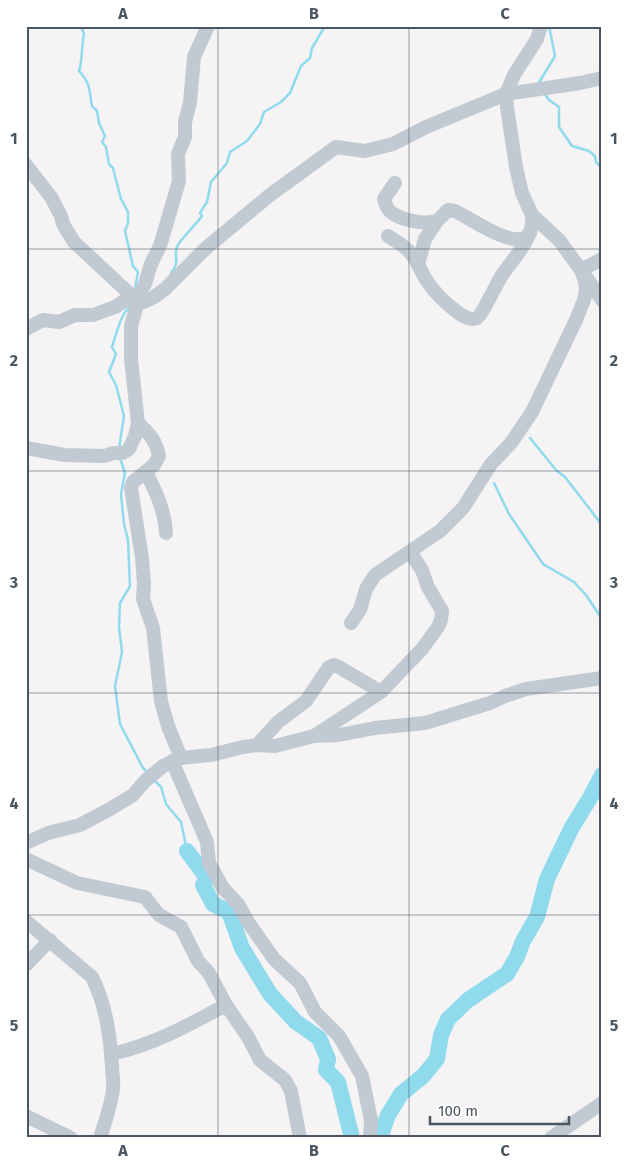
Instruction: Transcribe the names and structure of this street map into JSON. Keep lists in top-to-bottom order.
{
  "scale_bar": "100 m",
  "grid": {
    "columns": ["A", "B", "C"],
    "rows": [
      "1",
      "2",
      "3",
      "4",
      "5"
    ]
  }
}
